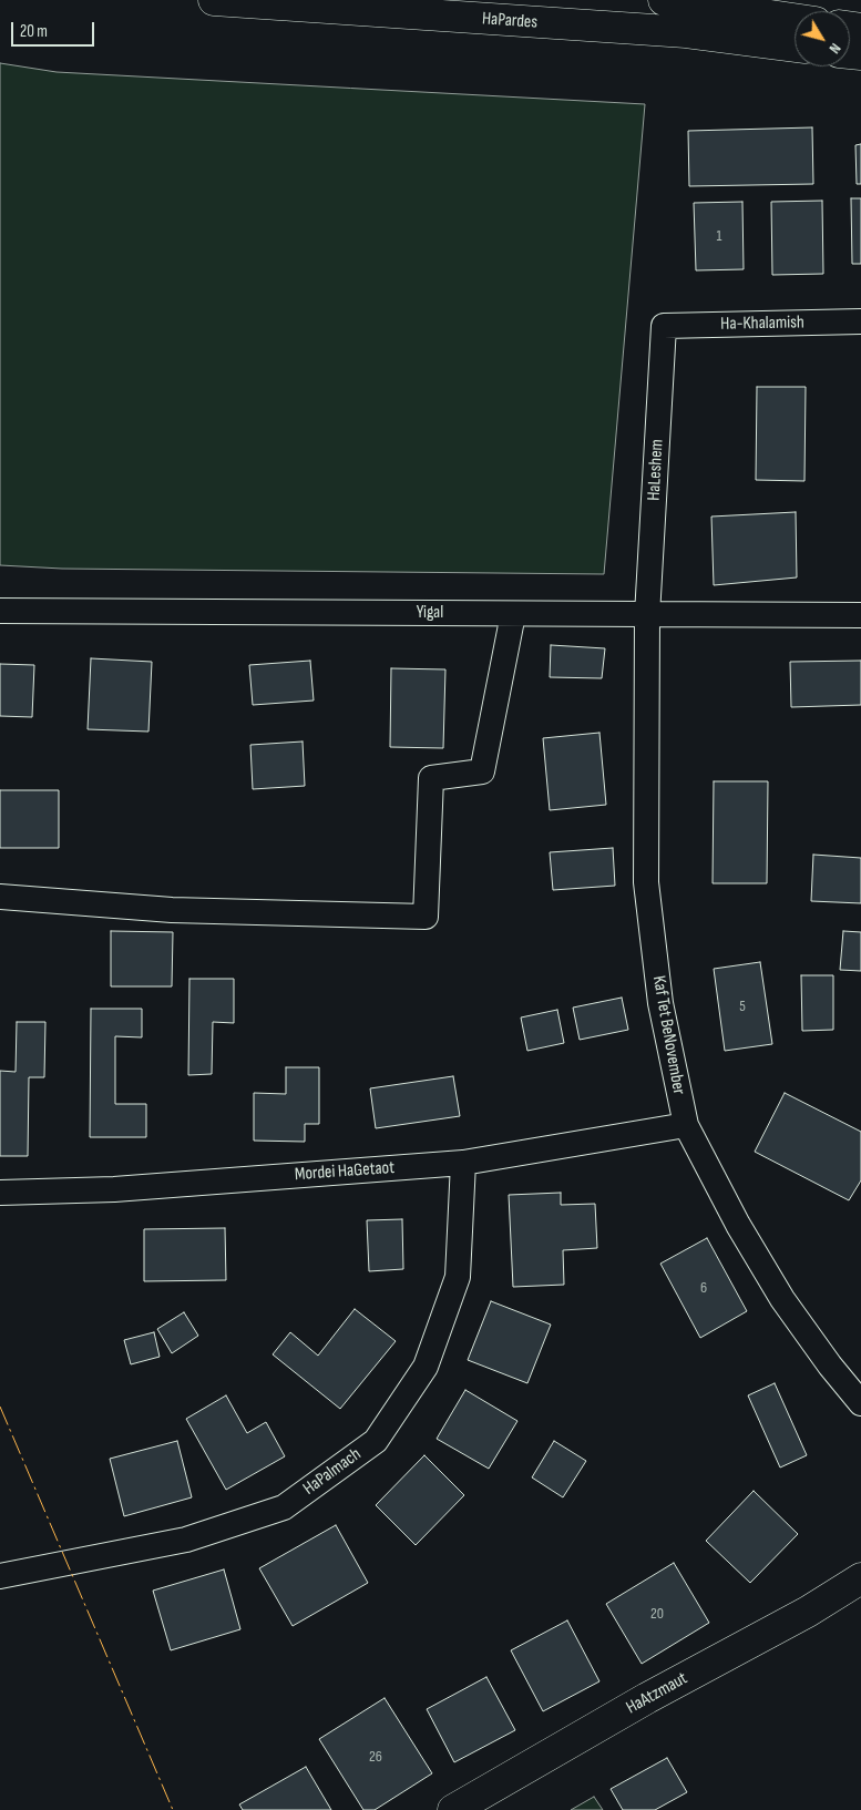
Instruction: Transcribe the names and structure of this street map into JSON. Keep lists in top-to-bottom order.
{
  "streets": {
    "main road": ["HaPardes", "HaAtzmaut"],
    "street": [
      "Ha-Khalamish",
      "HaLeshem",
      "Yigal",
      "Kaf Tet BeNovember",
      "Mordei HaGetaot",
      "HaPalmach"
    ]
  },
  "crossings": [
    ["Ha-Khalamish", "HaLeshem"],
    ["HaLeshem", "Yigal"],
    ["HaLeshem", "Kaf Tet BeNovember"],
    ["Yigal", "Kaf Tet BeNovember"],
    ["Kaf Tet BeNovember", "Mordei HaGetaot"],
    ["Mordei HaGetaot", "HaPalmach"]
  ],
  "house_numbers": [
    "1",
    "5",
    "6",
    "20",
    "26"
  ],
  "scale_bar": "20 m",
  "north": "bottom right"
}
